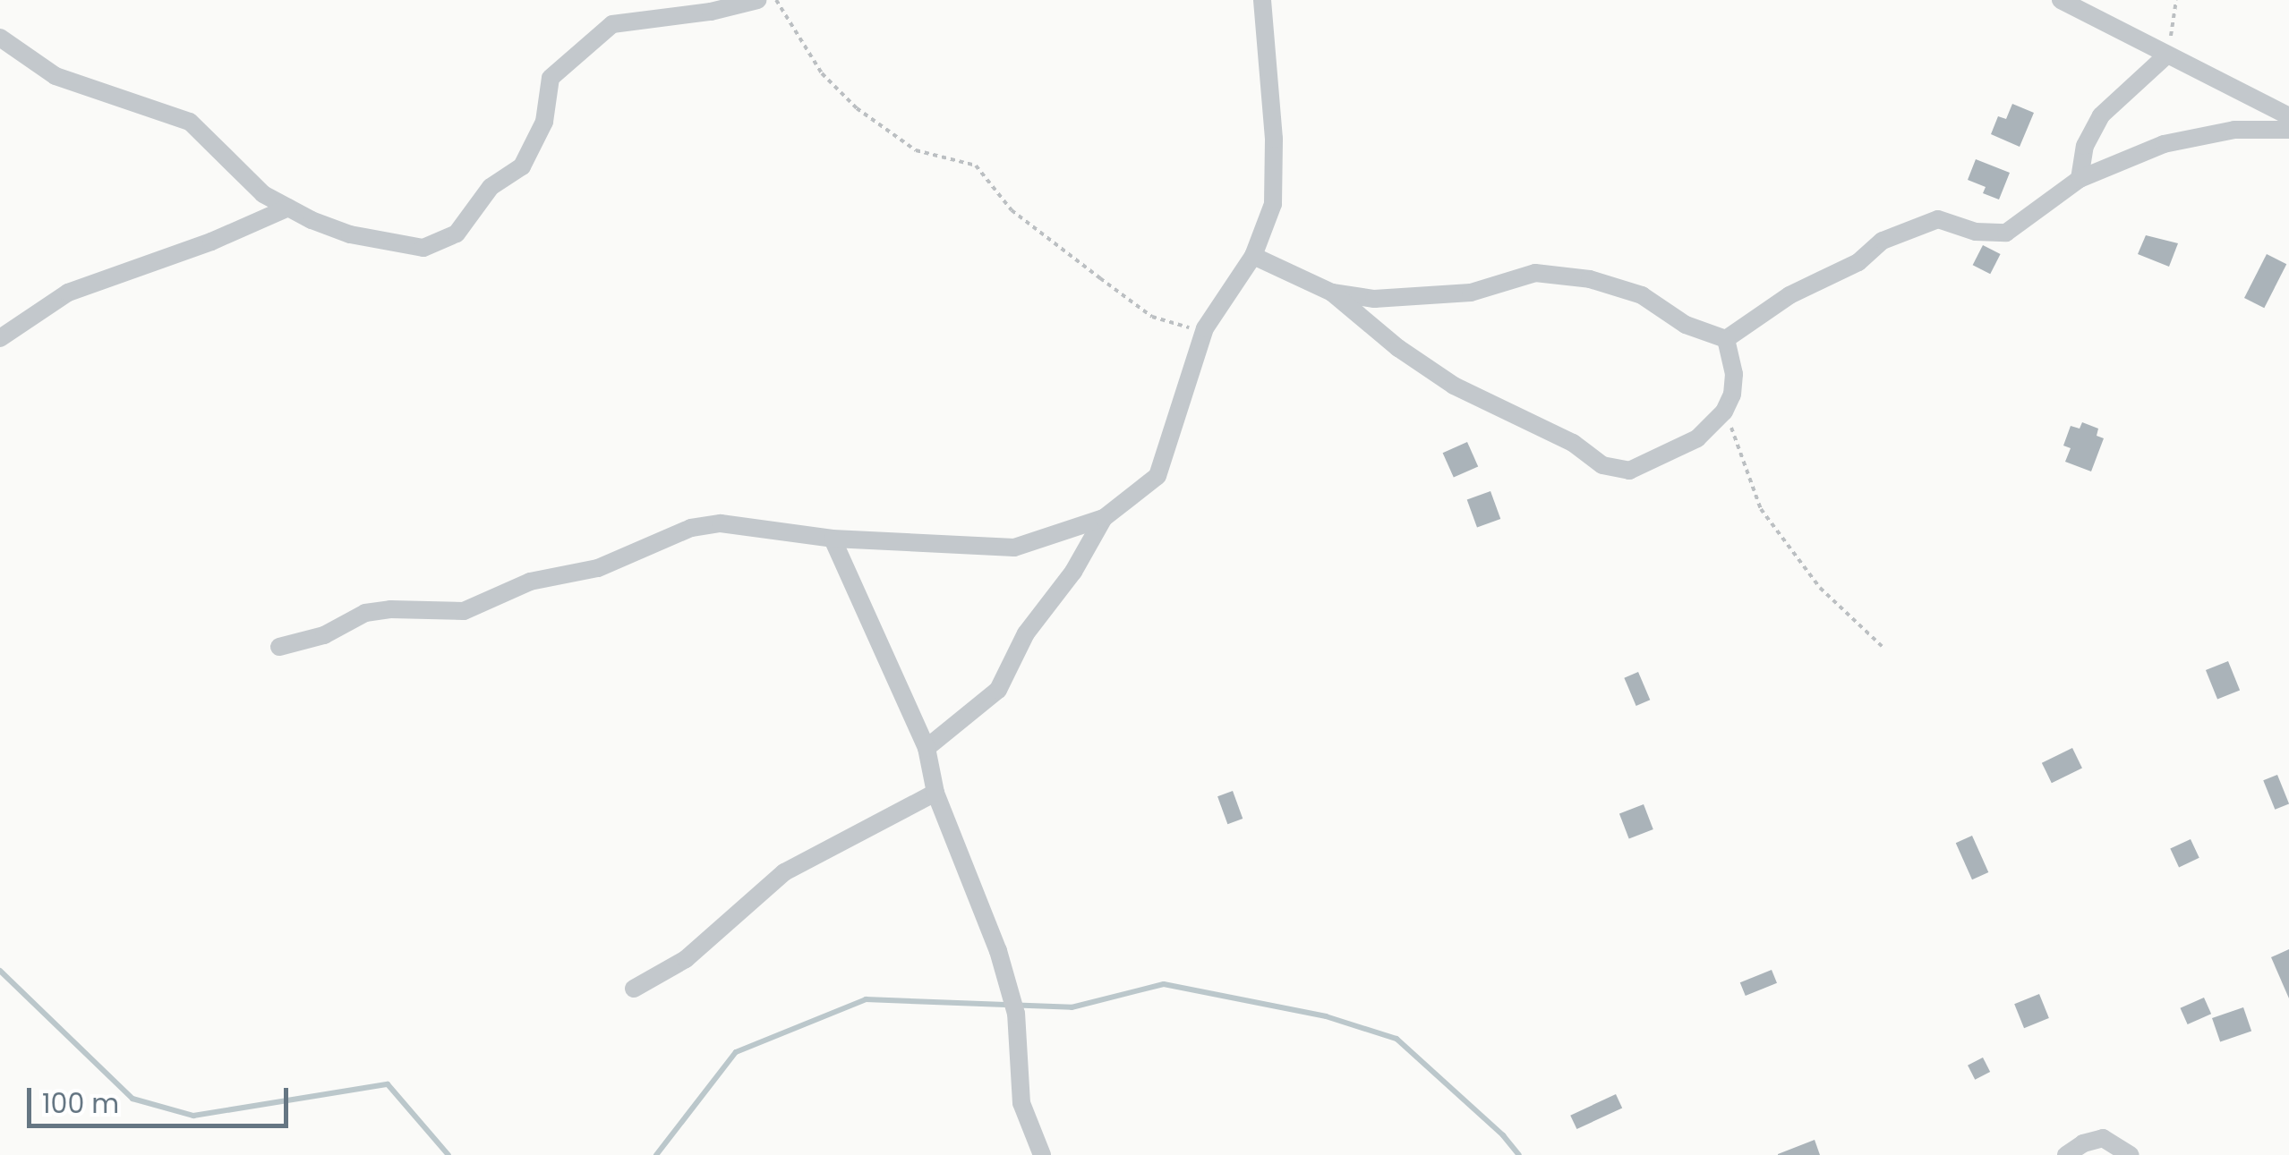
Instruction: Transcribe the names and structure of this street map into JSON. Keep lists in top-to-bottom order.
{
  "scale_bar": "100 m"
}
